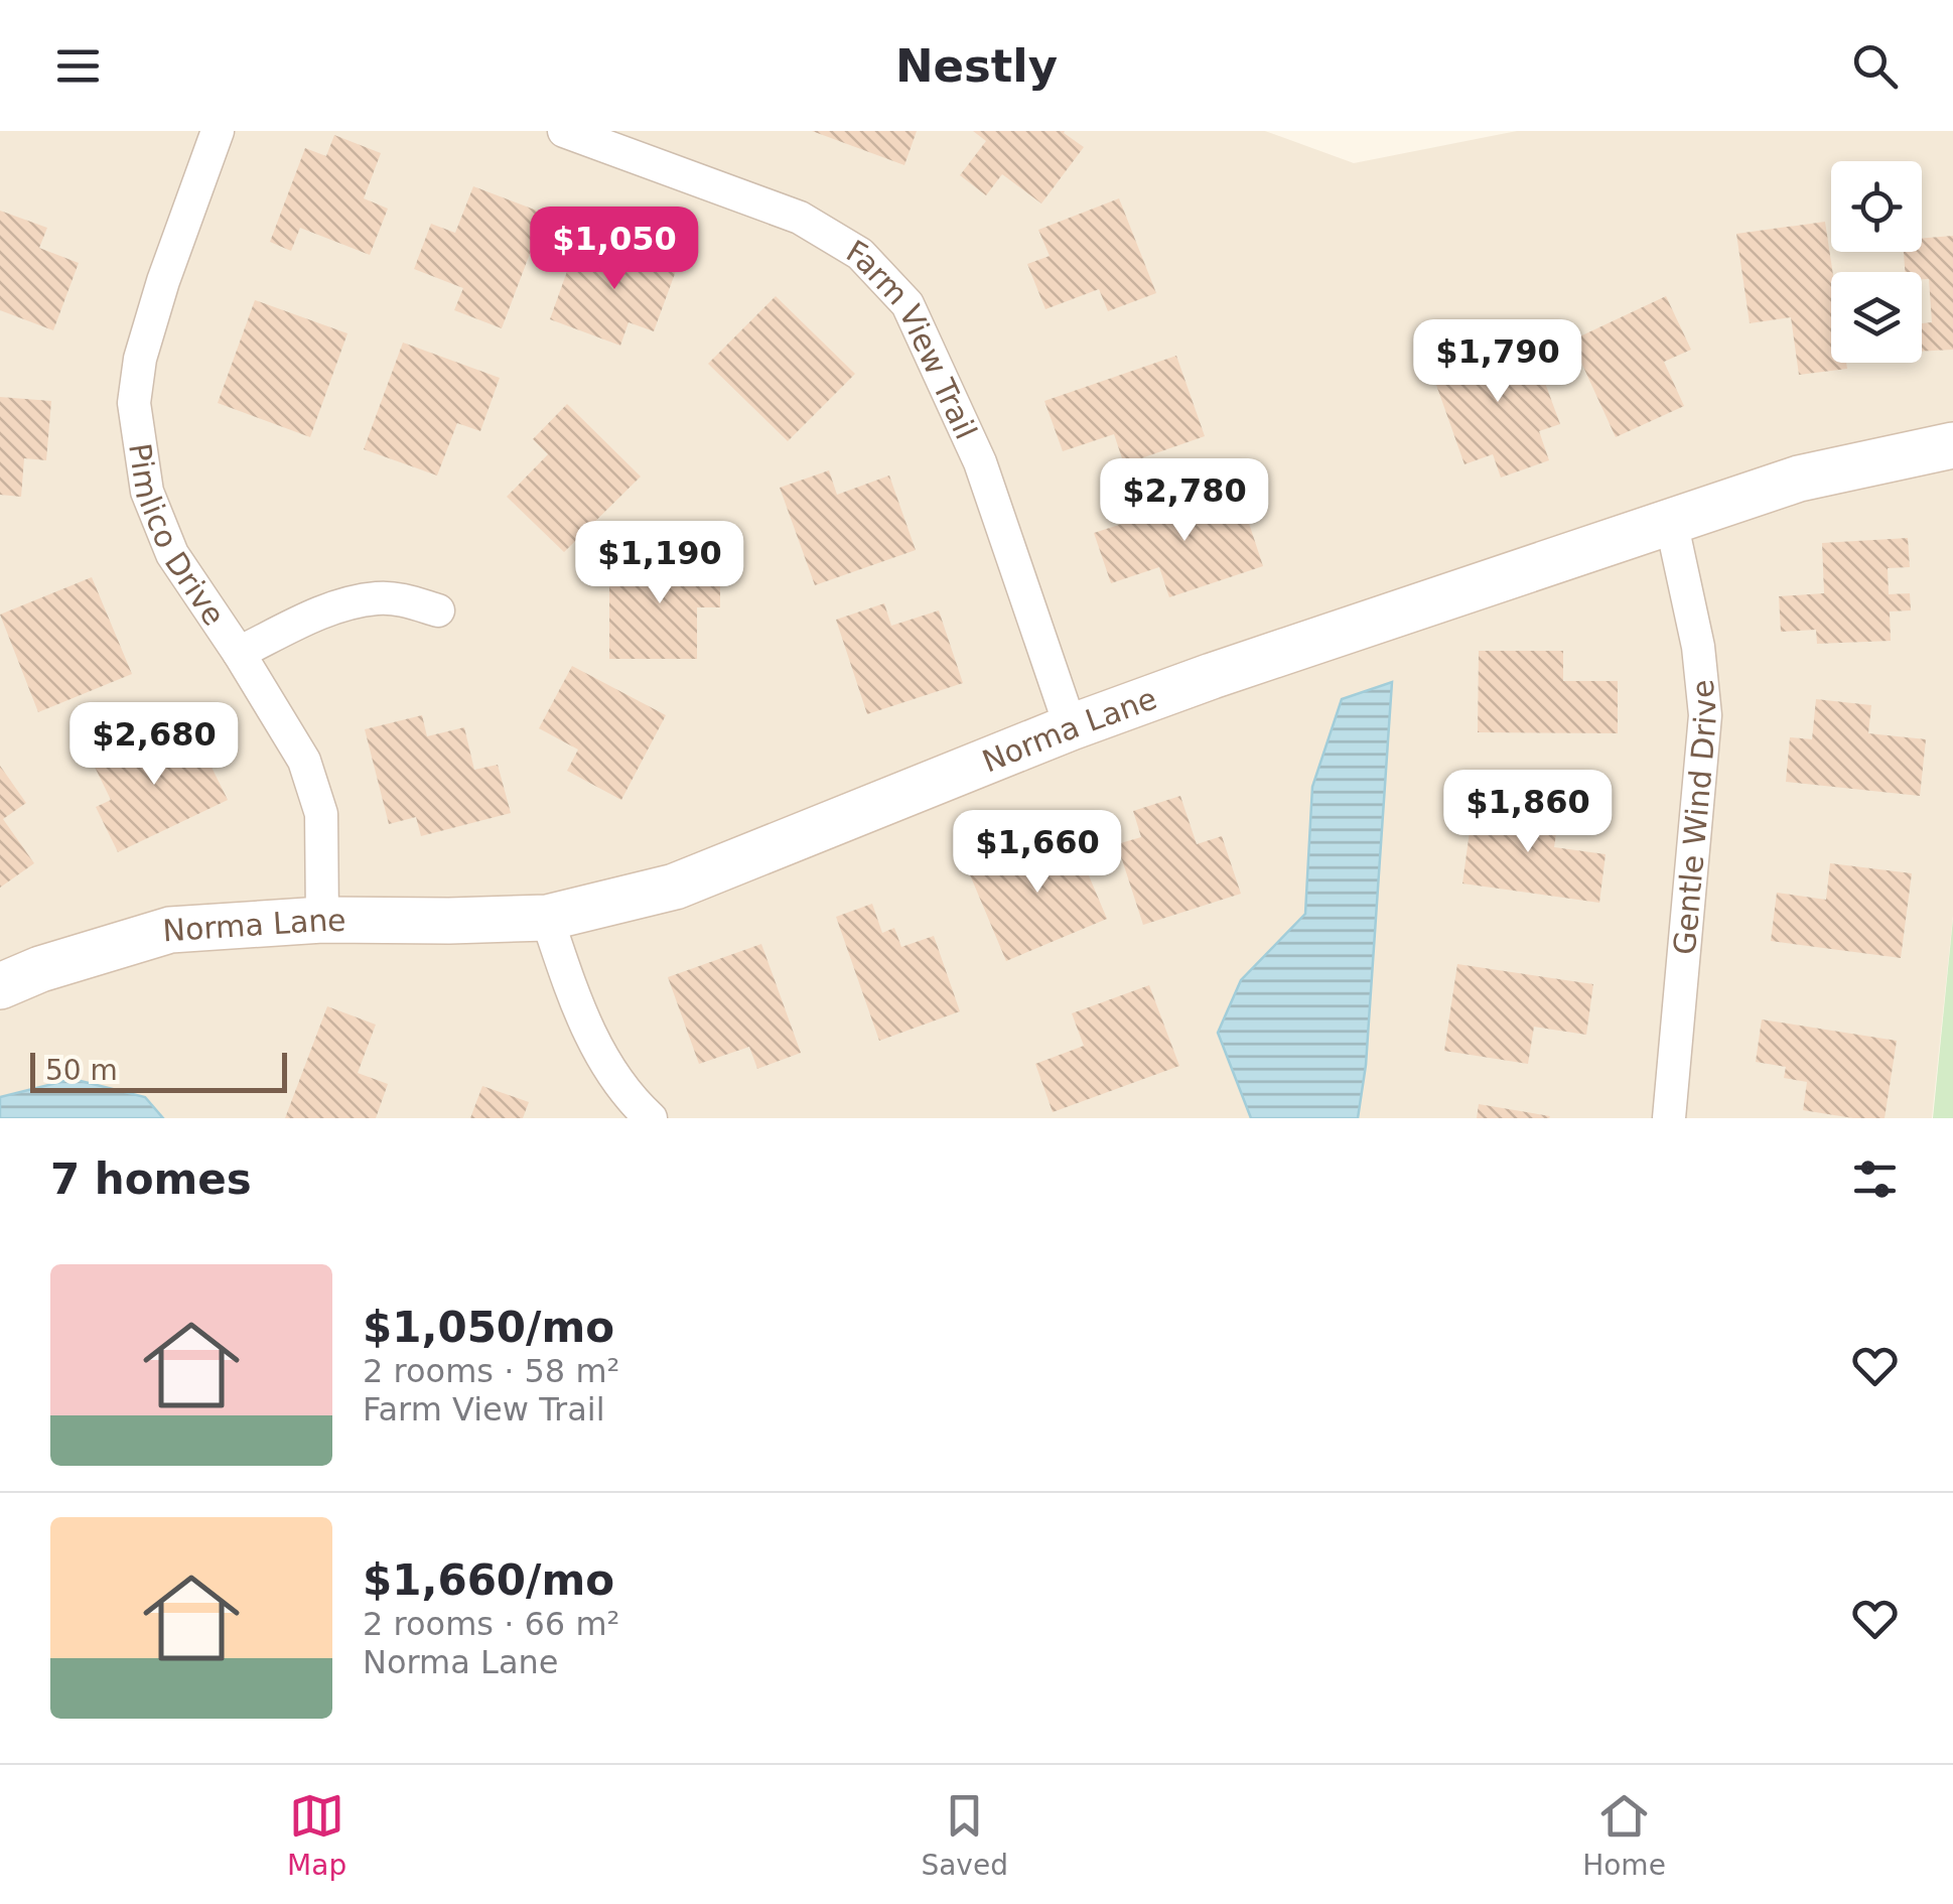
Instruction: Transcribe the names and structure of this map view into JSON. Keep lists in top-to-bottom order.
{
  "streets": {
    "street": [
      "Farm View Trail",
      "Pimlico Drive",
      "Norma Lane",
      "Gentle Wind Drive"
    ]
  },
  "crossings": [
    ["Farm View Trail", "Norma Lane"],
    ["Pimlico Drive", "Norma Lane"],
    ["Norma Lane", "Gentle Wind Drive"]
  ],
  "scale_bar": "50 m",
  "page": {
    "header": "Nestly",
    "price": [
      "$1,050",
      "$1,790",
      "$2,780",
      "$1,190",
      "$2,680",
      "$1,860",
      "$1,660"
    ],
    "scale": "50 m",
    "heading": "7 homes",
    "list": [
      {
        "name": "$1,050/mo",
        "note": "2 rooms · 58 m² · Farm View Trail"
      },
      {
        "name": "$1,660/mo",
        "note": "2 rooms · 66 m² · Norma Lane"
      }
    ],
    "tabs": ["Map", "Saved", "Home"]
  }
}
